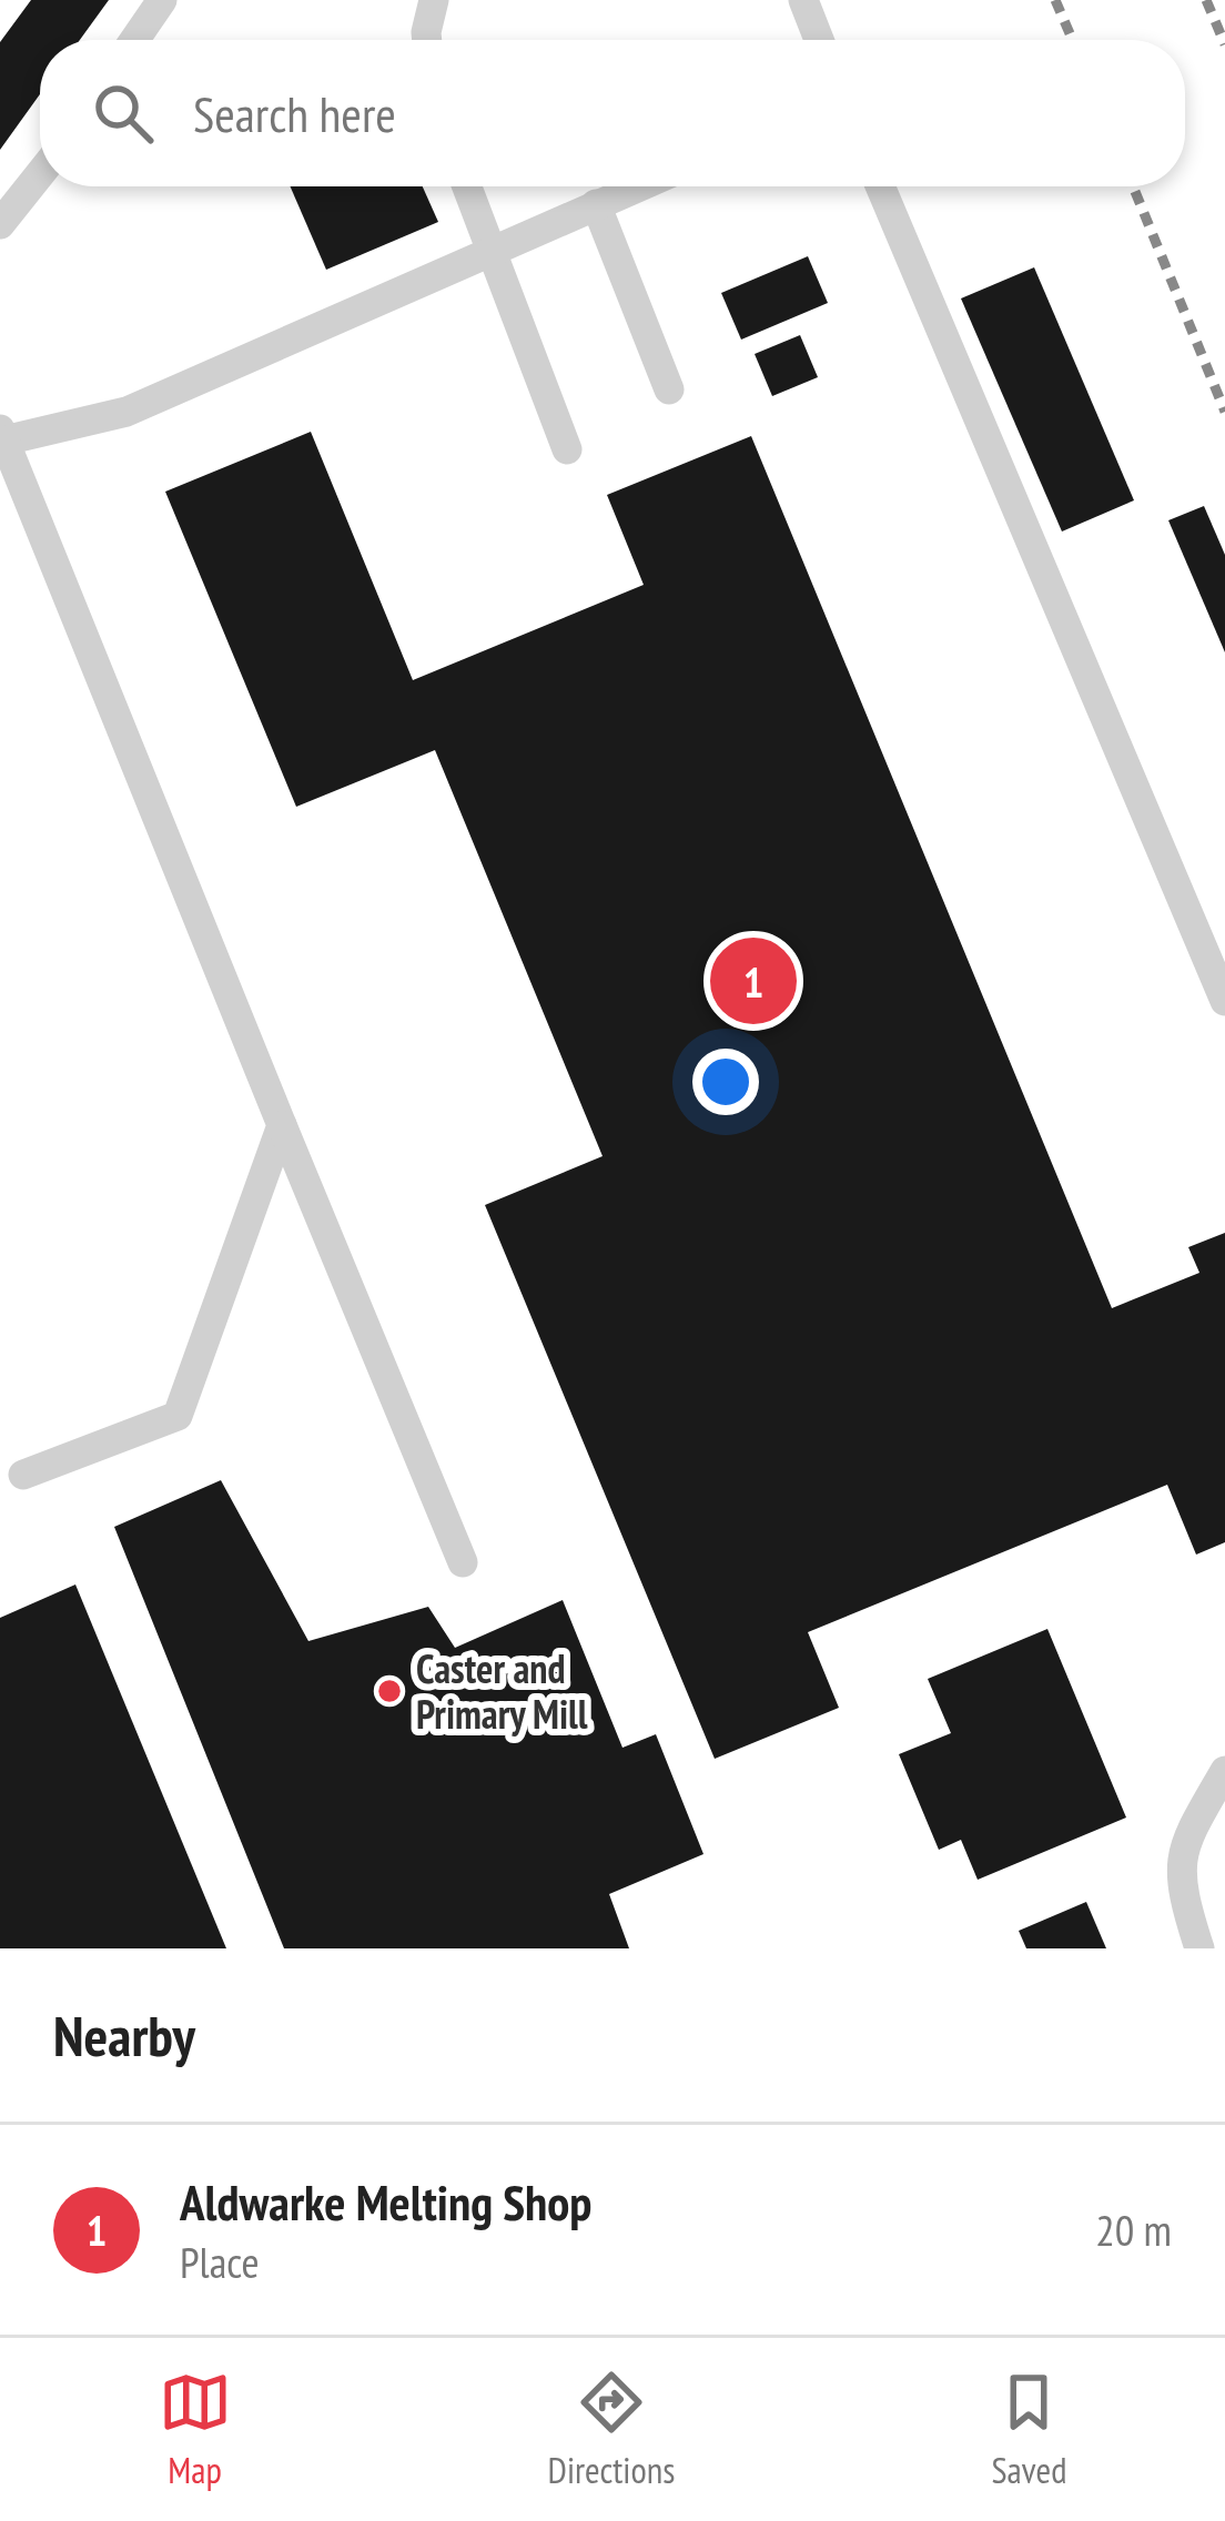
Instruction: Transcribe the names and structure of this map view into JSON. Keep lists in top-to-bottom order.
{
  "places": ["Caster and Primary Mill"],
  "page": {
    "search": "Search here",
    "pins": "1",
    "heading": "Nearby",
    "list": [
      {
        "mark": "1",
        "name": "Aldwarke Melting Shop",
        "note": "Place",
        "value": "20 m"
      }
    ],
    "nav": ["Map", "Directions", "Saved"]
  }
}
